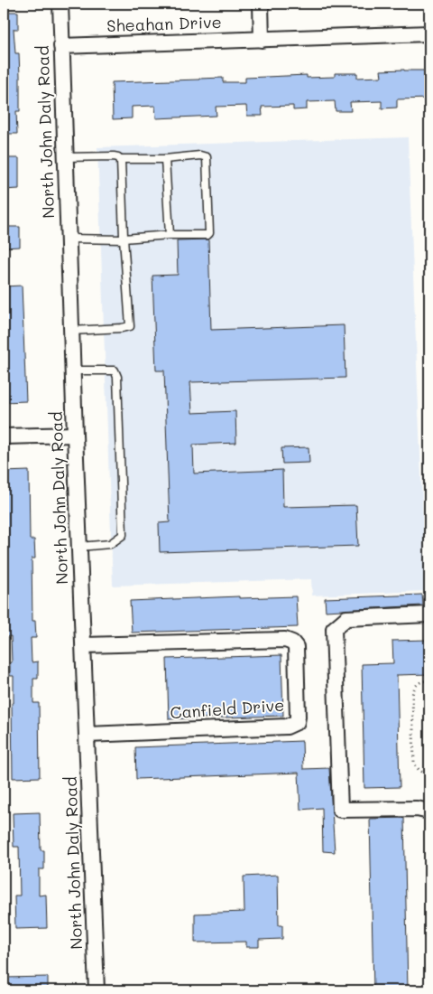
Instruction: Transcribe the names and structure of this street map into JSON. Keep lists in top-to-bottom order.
{
  "streets": {
    "street": ["Sheahan Drive", "North John Daly Road", "Canfield Drive"]
  },
  "crossings": [
    ["Sheahan Drive", "North John Daly Road"],
    ["North John Daly Road", "Canfield Drive"]
  ]
}
